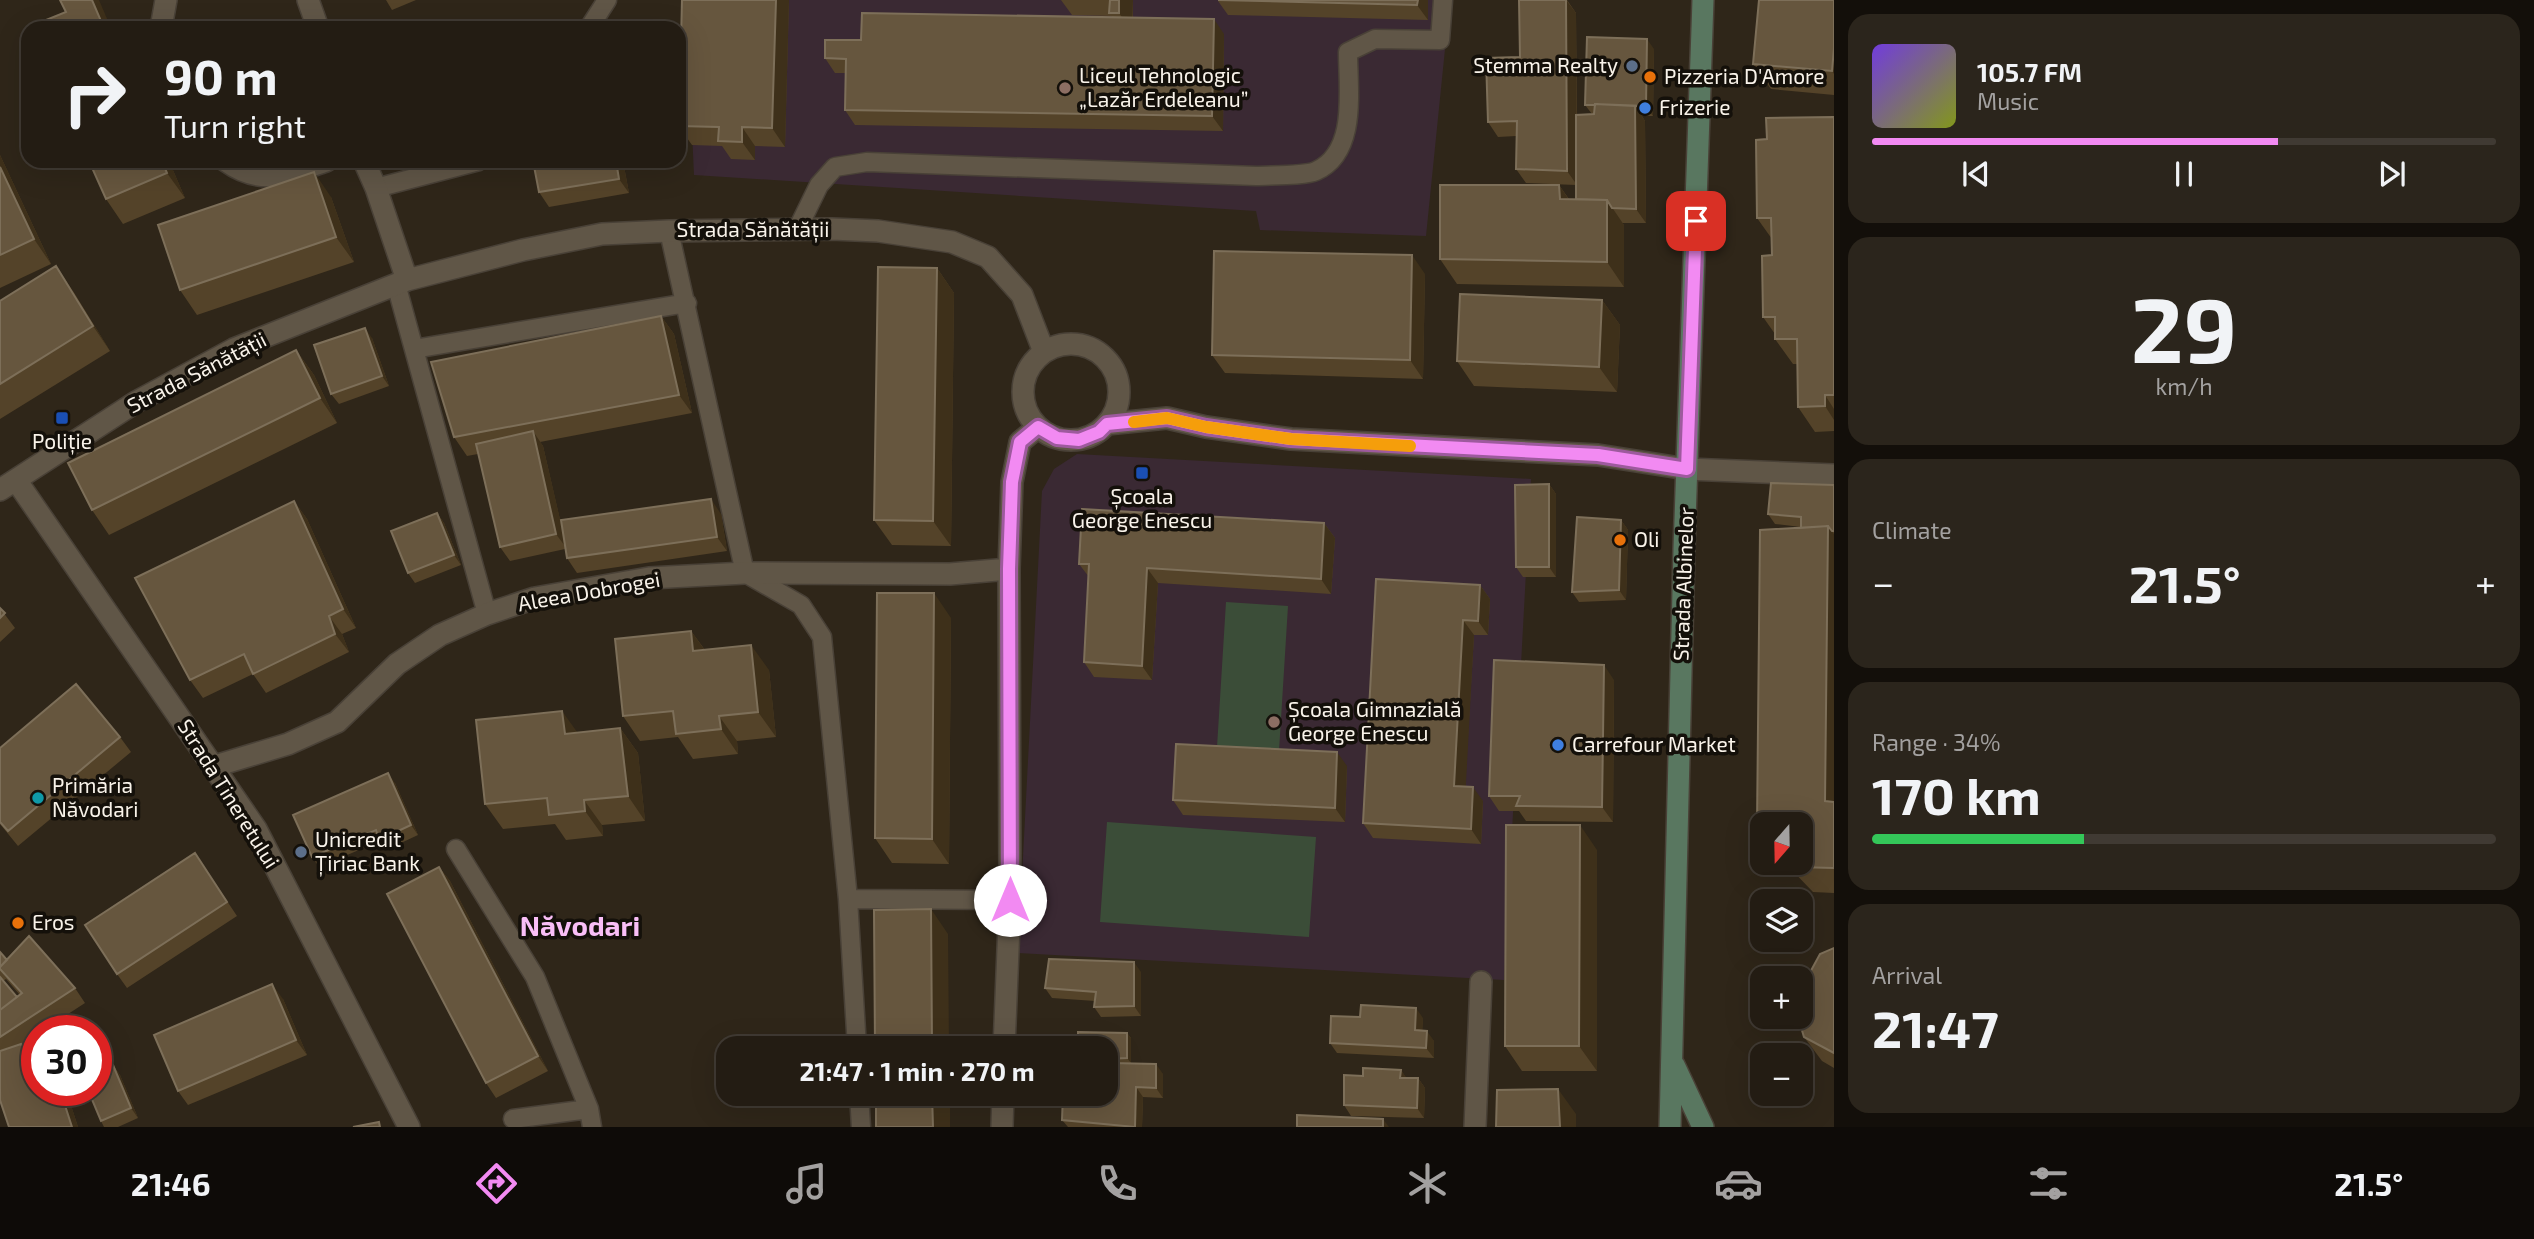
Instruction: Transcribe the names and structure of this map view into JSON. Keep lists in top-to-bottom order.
{
  "streets": {
    "street": [
      "Strada Sănătății",
      "Strada Albinelor",
      "Aleea Dobrogei",
      "Strada Tineretului"
    ]
  },
  "crossings": [
    ["Strada Sănătății", "Strada Tineretului"],
    ["Aleea Dobrogei", "Strada Tineretului"]
  ],
  "districts": ["Năvodari"],
  "places": {
    "other": [
      "Stemma Realty",
      "Pizzeria D'Amore",
      "Liceul Tehnologic „Lazăr Erdeleanu”",
      "Frizerie",
      "Oli",
      "Școala Gimnazială George Enescu",
      "Carrefour Market",
      "Primăria Năvodari",
      "Unicredit Țiriac Bank",
      "Eros"
    ],
    "transit": ["Poliție", "Școala George Enescu"]
  },
  "north": "bottom",
  "page": {
    "turn": ["90 m", "Turn right"],
    "song": ["105.7 FM", "Music"],
    "tile": [
      ["29", "km/h"],
      "Climate",
      ["Range · 34%", "170 km"],
      ["Arrival", "21:47"]
    ],
    "heat": ["−", "21.5°", "+"],
    "map_buttons": ["+", "−"],
    "limit": "30",
    "trip": "21:47 · 1 min · 270 m",
    "tabs": ["21:46", "21.5°"]
  }
}
